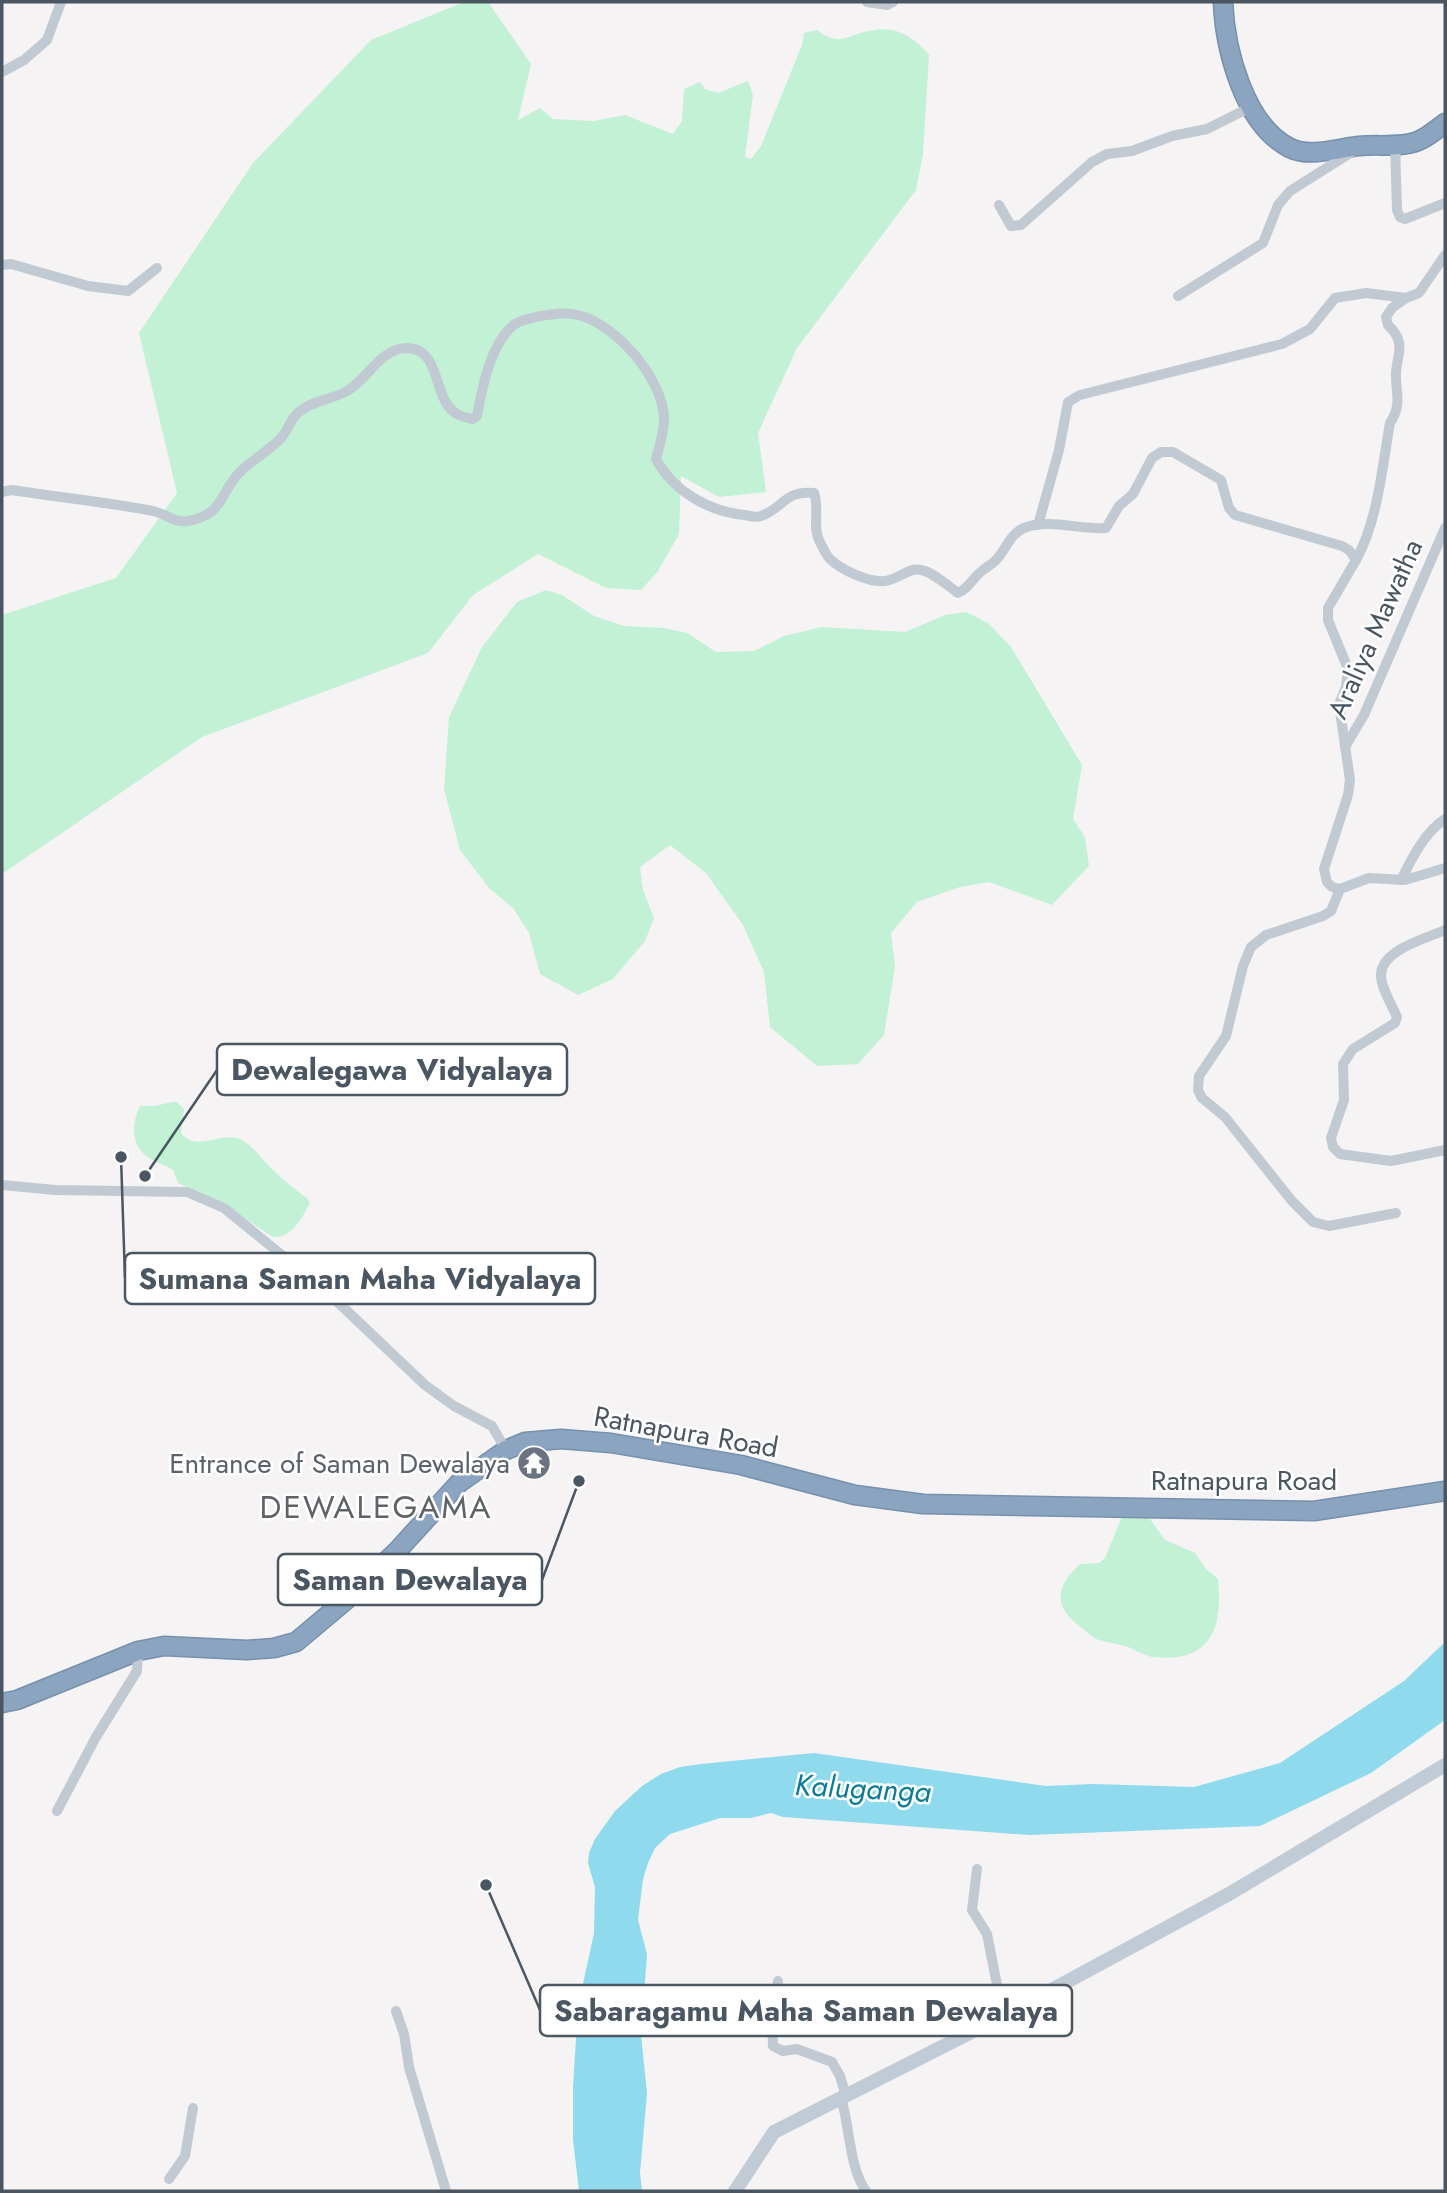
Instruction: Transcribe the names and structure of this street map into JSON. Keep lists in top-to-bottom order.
{
  "streets": {
    "highway": ["Ratnapura Road"],
    "street": ["Araliya Mawatha"]
  },
  "districts": ["DEWALEGAMA"],
  "water": ["Kaluganga"],
  "places": {
    "other": [
      "Sumana Saman Maha Vidyalaya",
      "Dewalegawa Vidyalaya",
      "Saman Dewalaya",
      "Sabaragamu Maha Saman Dewalaya"
    ],
    "temple": ["Entrance of Saman Dewalaya"]
  }
}
